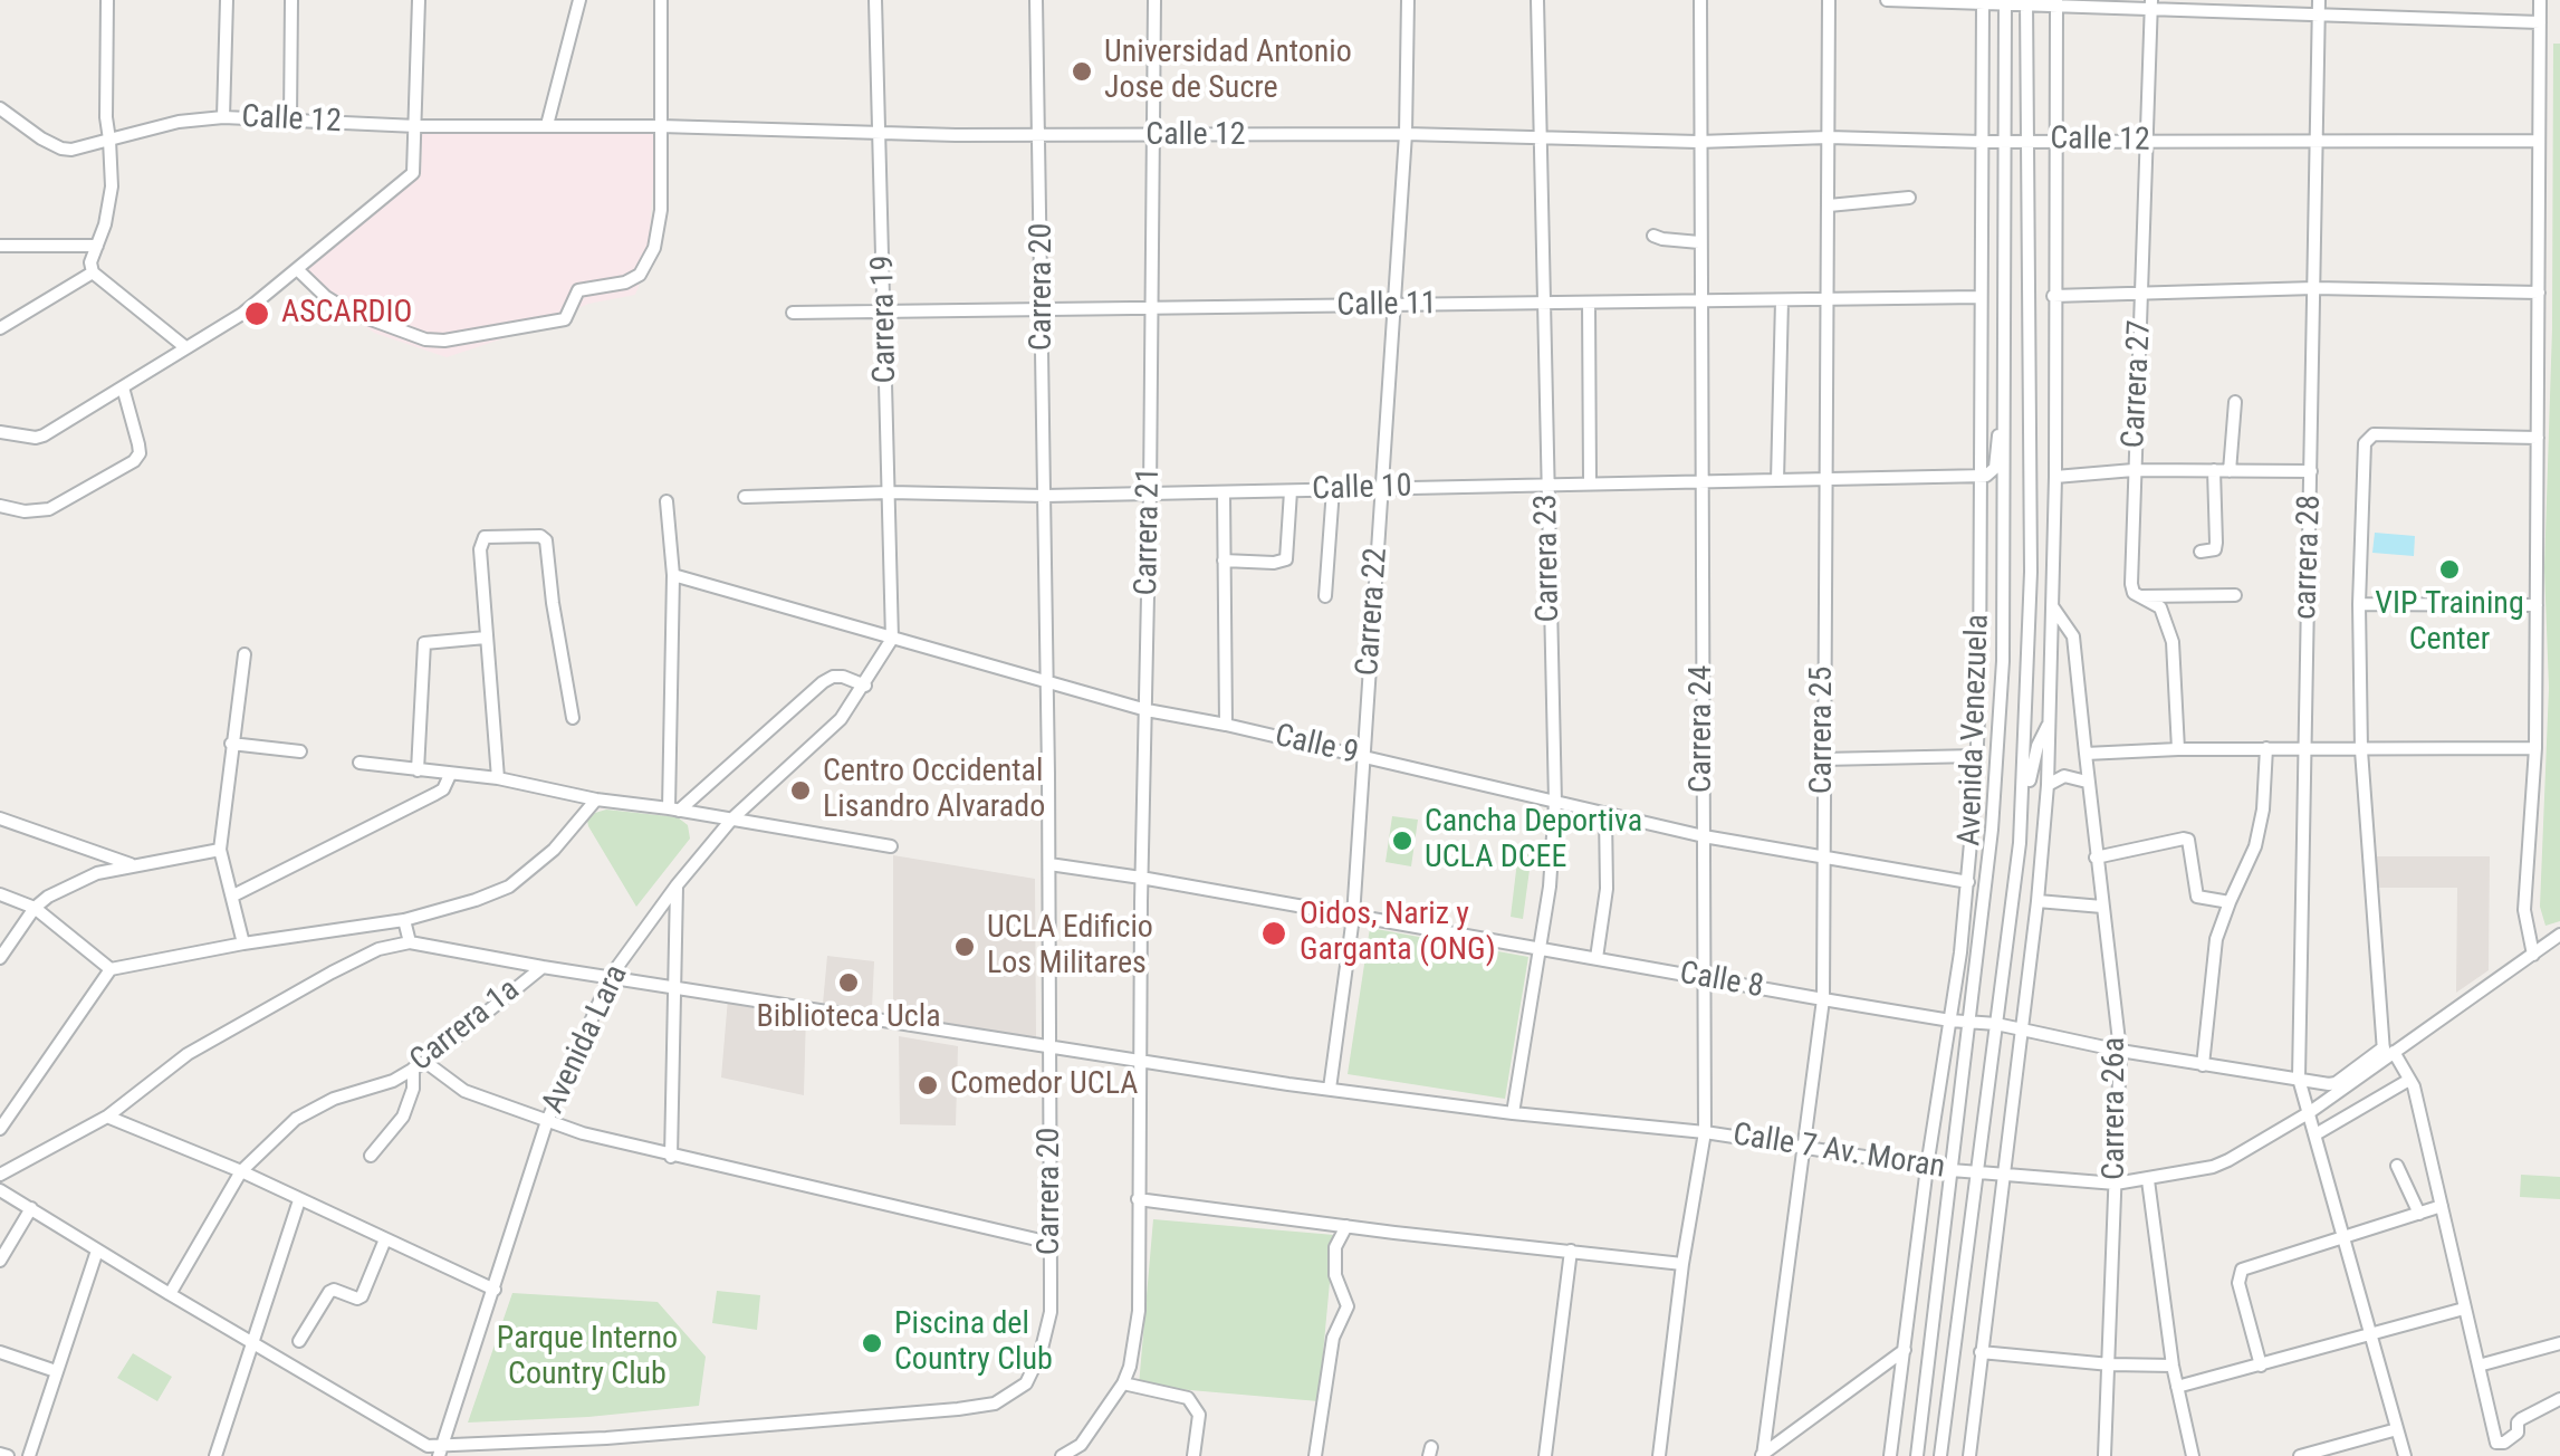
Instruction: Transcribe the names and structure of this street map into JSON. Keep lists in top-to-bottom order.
{
  "streets": {
    "street": [
      "Calle 12",
      "Carrera 20",
      "Calle 11",
      "Carrera 19",
      "Carrera 27",
      "Calle 10",
      "Carrera 21",
      "carrera 28",
      "Carrera 23",
      "Carrera 22",
      "Carrera 24",
      "Carrera 25",
      "Avenida Venezuela",
      "Calle 9",
      "Calle 8",
      "Carrera 1a",
      "Avenida Lara",
      "Carrera 26a",
      "Calle 7 Av. Moran"
    ]
  },
  "crossings": [
    ["Calle 12", "Carrera 20"],
    ["Calle 12", "Carrera 19"],
    ["Calle 12", "Carrera 27"],
    ["Calle 12", "Carrera 21"],
    ["Calle 12", "carrera 28"],
    ["Calle 12", "Carrera 23"],
    ["Calle 12", "Carrera 22"],
    ["Calle 12", "Carrera 24"],
    ["Calle 12", "Carrera 25"],
    ["Calle 12", "Avenida Venezuela"],
    ["Carrera 20", "Calle 11"],
    ["Carrera 20", "Calle 10"],
    ["Carrera 20", "Calle 9"],
    ["Carrera 20", "Calle 8"],
    ["Carrera 20", "Carrera 1a"],
    ["Carrera 20", "Avenida Lara"],
    ["Carrera 20", "Calle 7 Av. Moran"],
    ["Calle 11", "Carrera 19"],
    ["Calle 11", "Carrera 21"],
    ["Calle 11", "Carrera 23"],
    ["Calle 11", "Carrera 22"],
    ["Calle 11", "Carrera 24"],
    ["Calle 11", "Carrera 25"],
    ["Calle 11", "Avenida Venezuela"],
    ["Carrera 19", "Calle 10"],
    ["Carrera 19", "Calle 9"],
    ["Carrera 19", "Avenida Lara"],
    ["Calle 10", "Carrera 21"],
    ["Calle 10", "Carrera 23"],
    ["Calle 10", "Carrera 22"],
    ["Calle 10", "Carrera 24"],
    ["Calle 10", "Carrera 25"],
    ["Calle 10", "Avenida Venezuela"],
    ["Carrera 21", "Calle 9"],
    ["Carrera 21", "Calle 8"],
    ["Carrera 21", "Calle 7 Av. Moran"],
    ["carrera 28", "Calle 8"],
    ["carrera 28", "Calle 7 Av. Moran"],
    ["Carrera 23", "Calle 9"],
    ["Carrera 23", "Calle 8"],
    ["Carrera 23", "Calle 7 Av. Moran"],
    ["Carrera 22", "Calle 9"],
    ["Carrera 22", "Calle 8"],
    ["Carrera 22", "Calle 7 Av. Moran"],
    ["Carrera 24", "Calle 9"],
    ["Carrera 24", "Calle 8"],
    ["Carrera 24", "Calle 7 Av. Moran"],
    ["Carrera 25", "Calle 9"],
    ["Carrera 25", "Calle 8"],
    ["Carrera 25", "Calle 7 Av. Moran"],
    ["Avenida Venezuela", "Calle 9"],
    ["Avenida Venezuela", "Calle 8"],
    ["Avenida Venezuela", "Calle 7 Av. Moran"],
    ["Calle 9", "Avenida Lara"],
    ["Calle 8", "Carrera 26a"],
    ["Calle 8", "Calle 7 Av. Moran"],
    ["Carrera 1a", "Avenida Lara"],
    ["Carrera 1a", "Calle 7 Av. Moran"],
    ["Carrera 26a", "Calle 7 Av. Moran"]
  ],
  "parks": ["Parque Interno Country Club"],
  "places": [
    "Universidad Antonio Jose de Sucre",
    "ASCARDIO",
    "VIP Training Center",
    "Centro Occidental Lisandro Alvarado",
    "Cancha Deportiva UCLA DCEE",
    "Oidos, Nariz y Garganta (ONG)",
    "UCLA Edificio Los Militares",
    "Biblioteca Ucla",
    "Comedor UCLA",
    "Piscina del Country Club"
  ]
}
